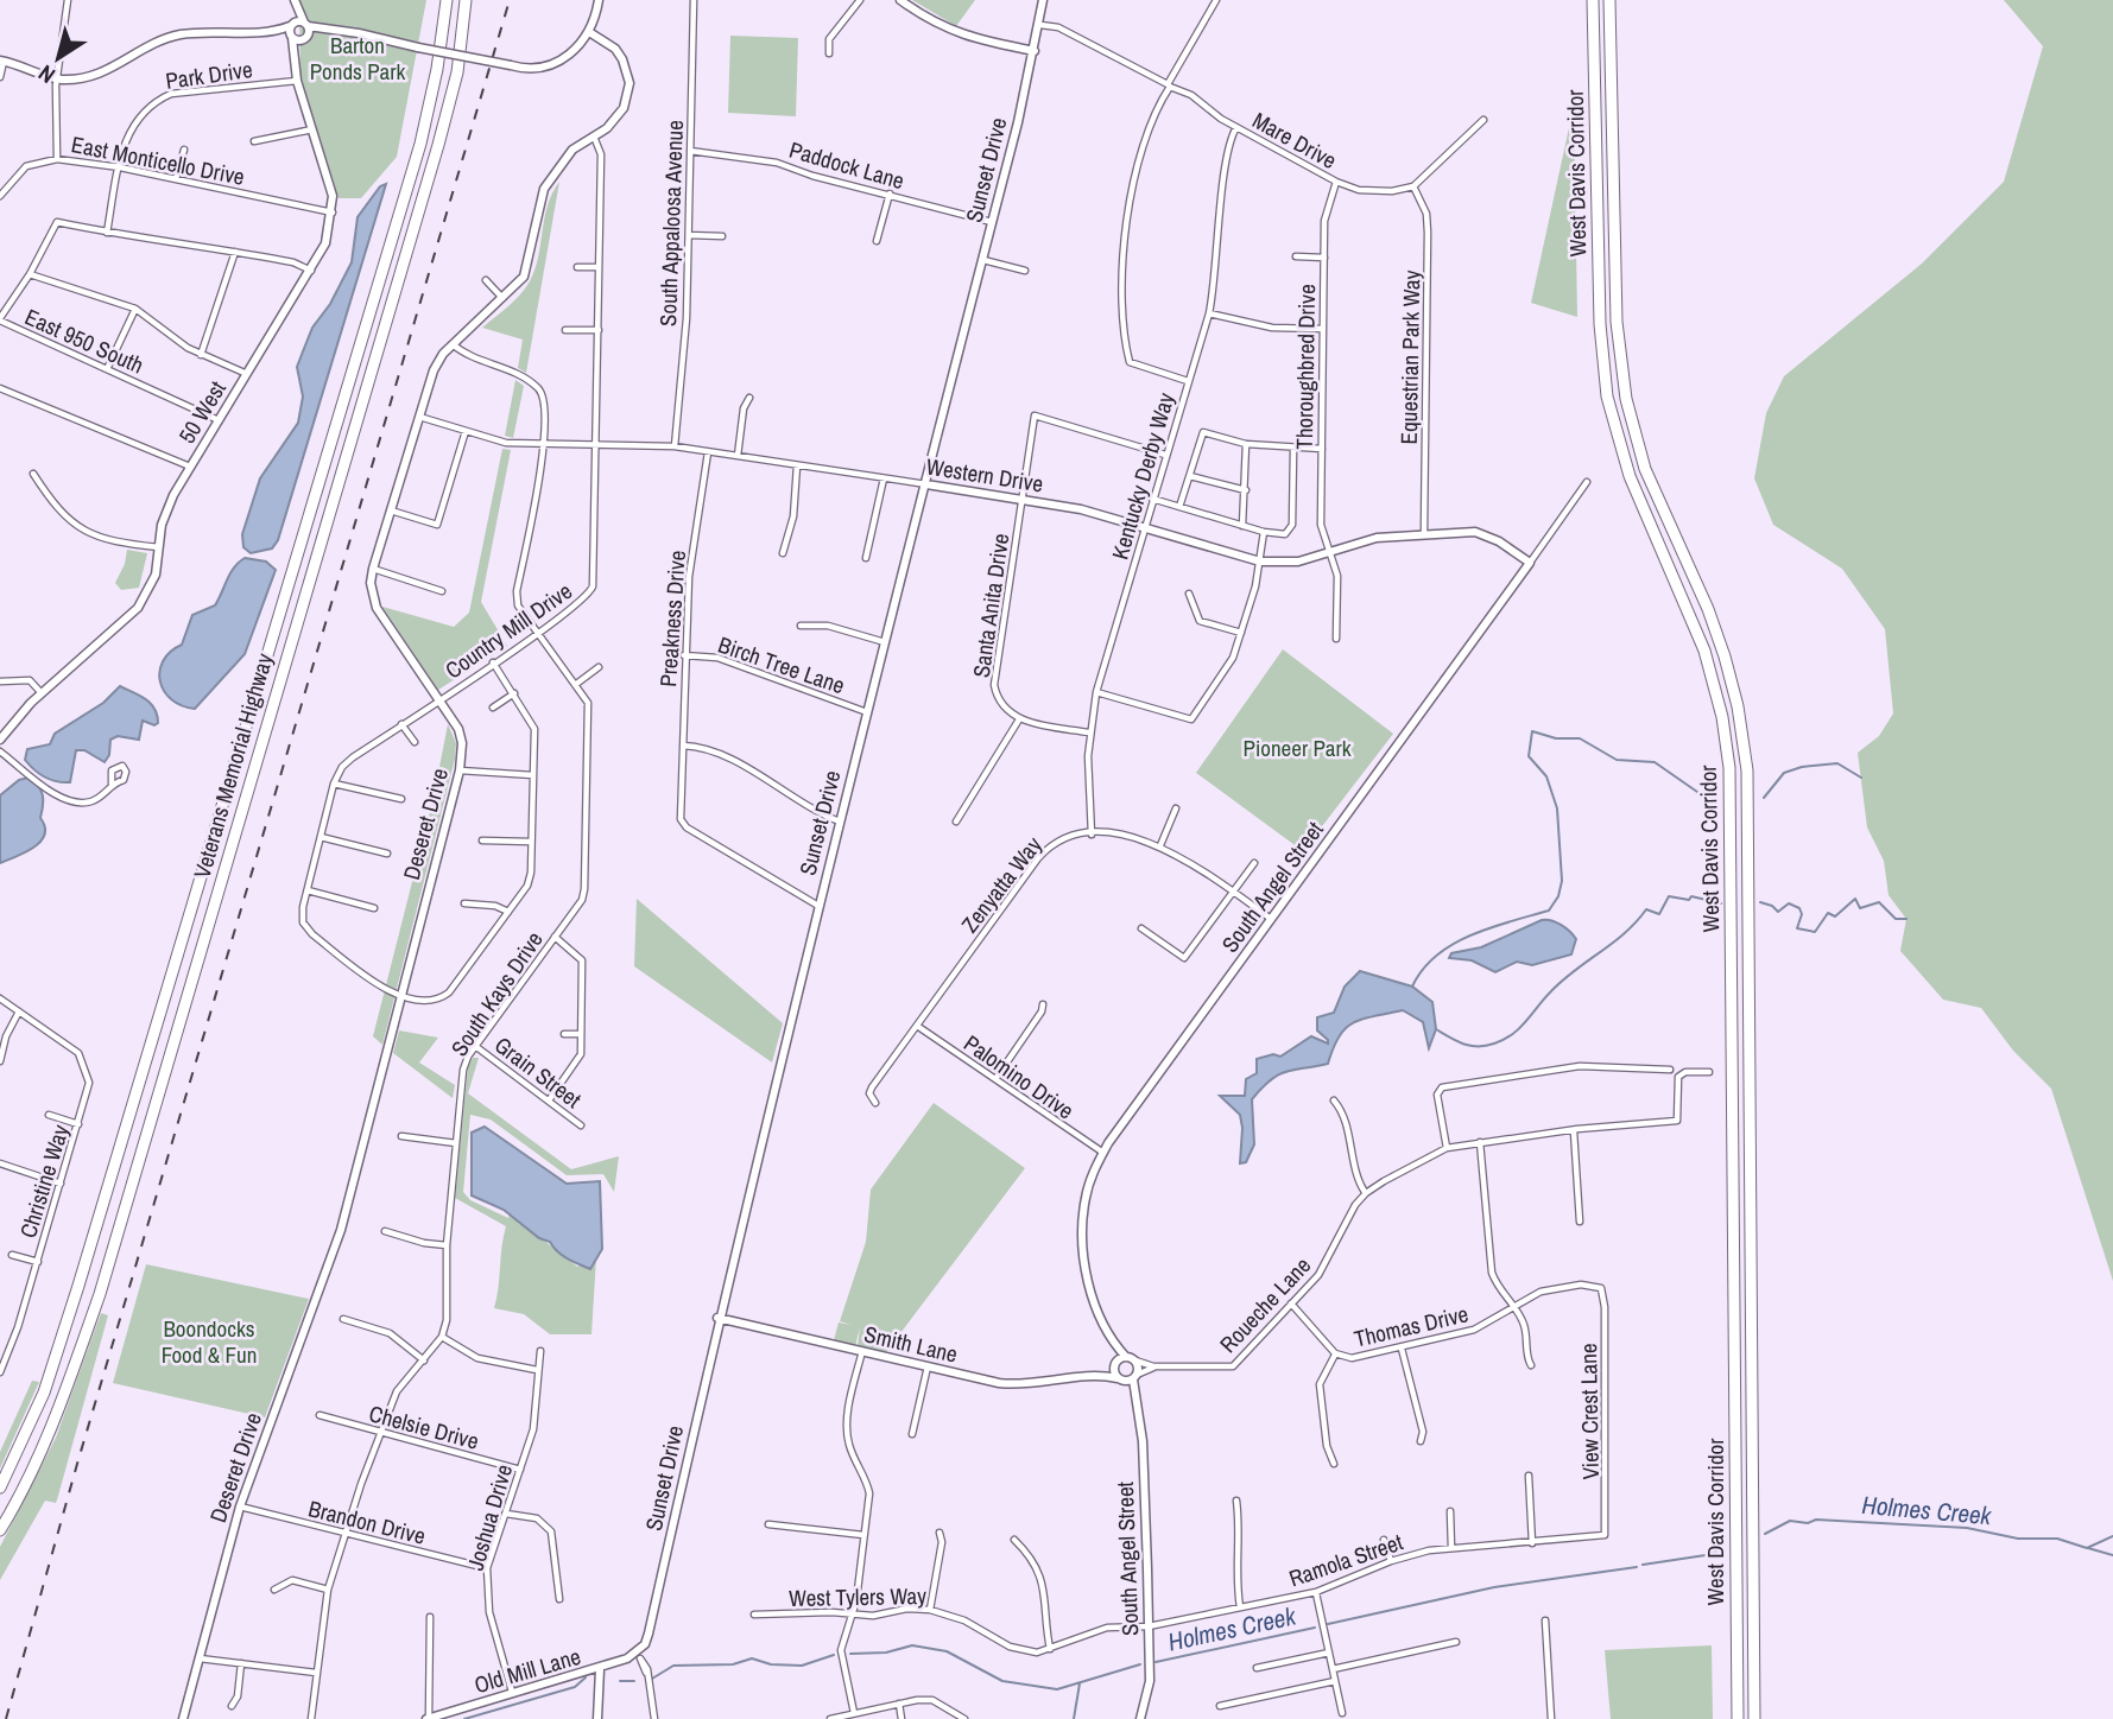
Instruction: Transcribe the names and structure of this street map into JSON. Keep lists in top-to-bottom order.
{
  "streets": {
    "highway": ["West Davis Corridor", "Veterans Memorial Highway"],
    "street": [
      "Park Drive",
      "Mare Drive",
      "East Monticello Drive",
      "Paddock Lane",
      "Sunset Drive",
      "South Appaloosa Avenue",
      "East 950 South",
      "Equestrian Park Way",
      "Thoroughbred Drive",
      "50 West",
      "Western Drive",
      "Kentucky Derby Way",
      "Santa Anita Drive",
      "Preakness Drive",
      "Country Mill Drive",
      "Birch Tree Lane",
      "Deseret Drive",
      "Zenyatta Way",
      "South Angel Street",
      "South Kays Drive",
      "Grain Street",
      "Palomino Drive",
      "Christine Way",
      "Roueche Lane",
      "Thomas Drive",
      "Smith Lane",
      "View Crest Lane",
      "Chelsie Drive",
      "Joshua Drive",
      "Brandon Drive",
      "Ramola Street",
      "West Tylers Way",
      "Old Mill Lane"
    ]
  },
  "crossings": [
    ["Park Drive", "East Monticello Drive"],
    ["Park Drive", "50 West"],
    ["Mare Drive", "Sunset Drive"],
    ["Mare Drive", "Equestrian Park Way"],
    ["Mare Drive", "Thoroughbred Drive"],
    ["Mare Drive", "Kentucky Derby Way"],
    ["East Monticello Drive", "50 West"],
    ["Paddock Lane", "Sunset Drive"],
    ["Paddock Lane", "South Appaloosa Avenue"],
    ["Sunset Drive", "Western Drive"],
    ["Sunset Drive", "Preakness Drive"],
    ["Sunset Drive", "Birch Tree Lane"],
    ["Sunset Drive", "Smith Lane"],
    ["Sunset Drive", "Old Mill Lane"],
    ["South Appaloosa Avenue", "Western Drive"],
    ["East 950 South", "50 West"],
    ["Equestrian Park Way", "Western Drive"],
    ["Thoroughbred Drive", "Western Drive"],
    ["Western Drive", "Kentucky Derby Way"],
    ["Western Drive", "Santa Anita Drive"],
    ["Western Drive", "Preakness Drive"],
    ["Western Drive", "Country Mill Drive"],
    ["Western Drive", "Deseret Drive"],
    ["Western Drive", "South Angel Street"],
    ["Western Drive", "South Kays Drive"],
    ["Kentucky Derby Way", "Santa Anita Drive"],
    ["Kentucky Derby Way", "Zenyatta Way"],
    ["Preakness Drive", "Birch Tree Lane"],
    ["Country Mill Drive", "Deseret Drive"],
    ["Country Mill Drive", "South Kays Drive"],
    ["Deseret Drive", "South Kays Drive"],
    ["Deseret Drive", "Brandon Drive"],
    ["Zenyatta Way", "South Angel Street"],
    ["Zenyatta Way", "Palomino Drive"],
    ["South Angel Street", "Palomino Drive"],
    ["South Angel Street", "Smith Lane"],
    ["South Angel Street", "Ramola Street"],
    ["South Angel Street", "West Tylers Way"],
    ["South Kays Drive", "Grain Street"],
    ["Roueche Lane", "Thomas Drive"],
    ["Thomas Drive", "View Crest Lane"],
    ["View Crest Lane", "Ramola Street"],
    ["Chelsie Drive", "Joshua Drive"],
    ["Joshua Drive", "Brandon Drive"],
    ["Joshua Drive", "Old Mill Lane"],
    ["Ramola Street", "West Tylers Way"]
  ],
  "water": ["Holmes Creek"],
  "parks": ["Barton Ponds Park", "Pioneer Park", "Boondocks Food & Fun"],
  "north": "bottom left"
}
